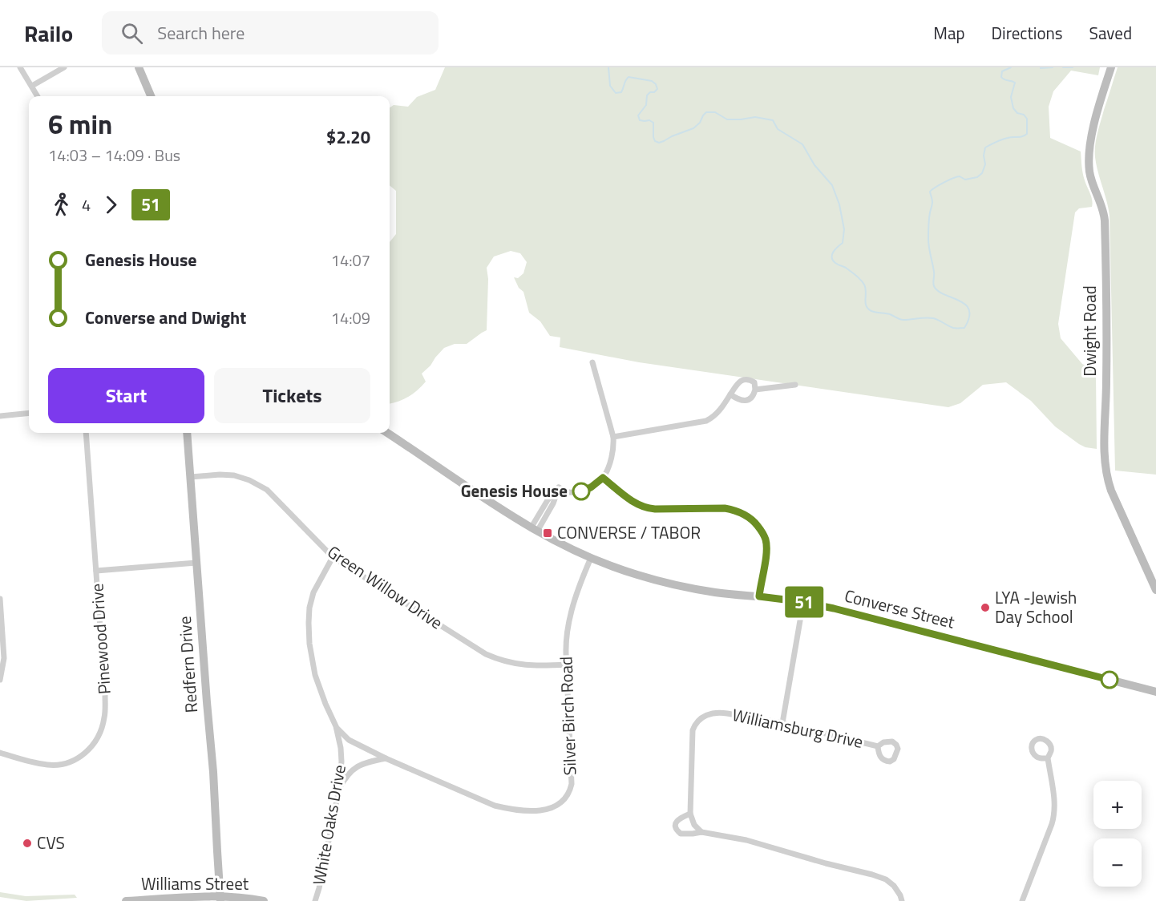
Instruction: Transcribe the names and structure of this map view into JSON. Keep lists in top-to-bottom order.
{
  "streets": {
    "main road": [
      "Dwight Road",
      "Converse Street",
      "Redfern Drive",
      "Williams Street"
    ],
    "street": [
      "Green Willow Drive",
      "Pinewood Drive",
      "Silver Birch Road",
      "Williamsburg Drive",
      "White Oaks Drive"
    ]
  },
  "crossings": [
    ["Green Willow Drive", "Redfern Drive"],
    ["Green Willow Drive", "Silver Birch Road"],
    ["Green Willow Drive", "White Oaks Drive"],
    ["Converse Street", "Silver Birch Road"],
    ["Redfern Drive", "Williams Street"],
    ["Silver Birch Road", "White Oaks Drive"]
  ],
  "places": {
    "other": ["Genesis House", "LYA -Jewish Day School", "CVS"],
    "transit": ["CONVERSE / TABOR"]
  },
  "lines": ["bus line 51"],
  "page": {
    "header": "Railo",
    "search": "Search here",
    "nav": ["Map", "Directions", "Saved"],
    "on_map": "51",
    "heading": ["6 min", "14:03 – 14:09 · Bus", "$2.20"],
    "legs": ["4", "51"],
    "list": [
      {
        "name": "Genesis House",
        "value": "14:07"
      },
      {
        "name": "Converse and Dwight",
        "value": "14:09"
      }
    ],
    "buttons": ["Start", "Tickets"],
    "map_buttons": ["+", "−"]
  }
}
